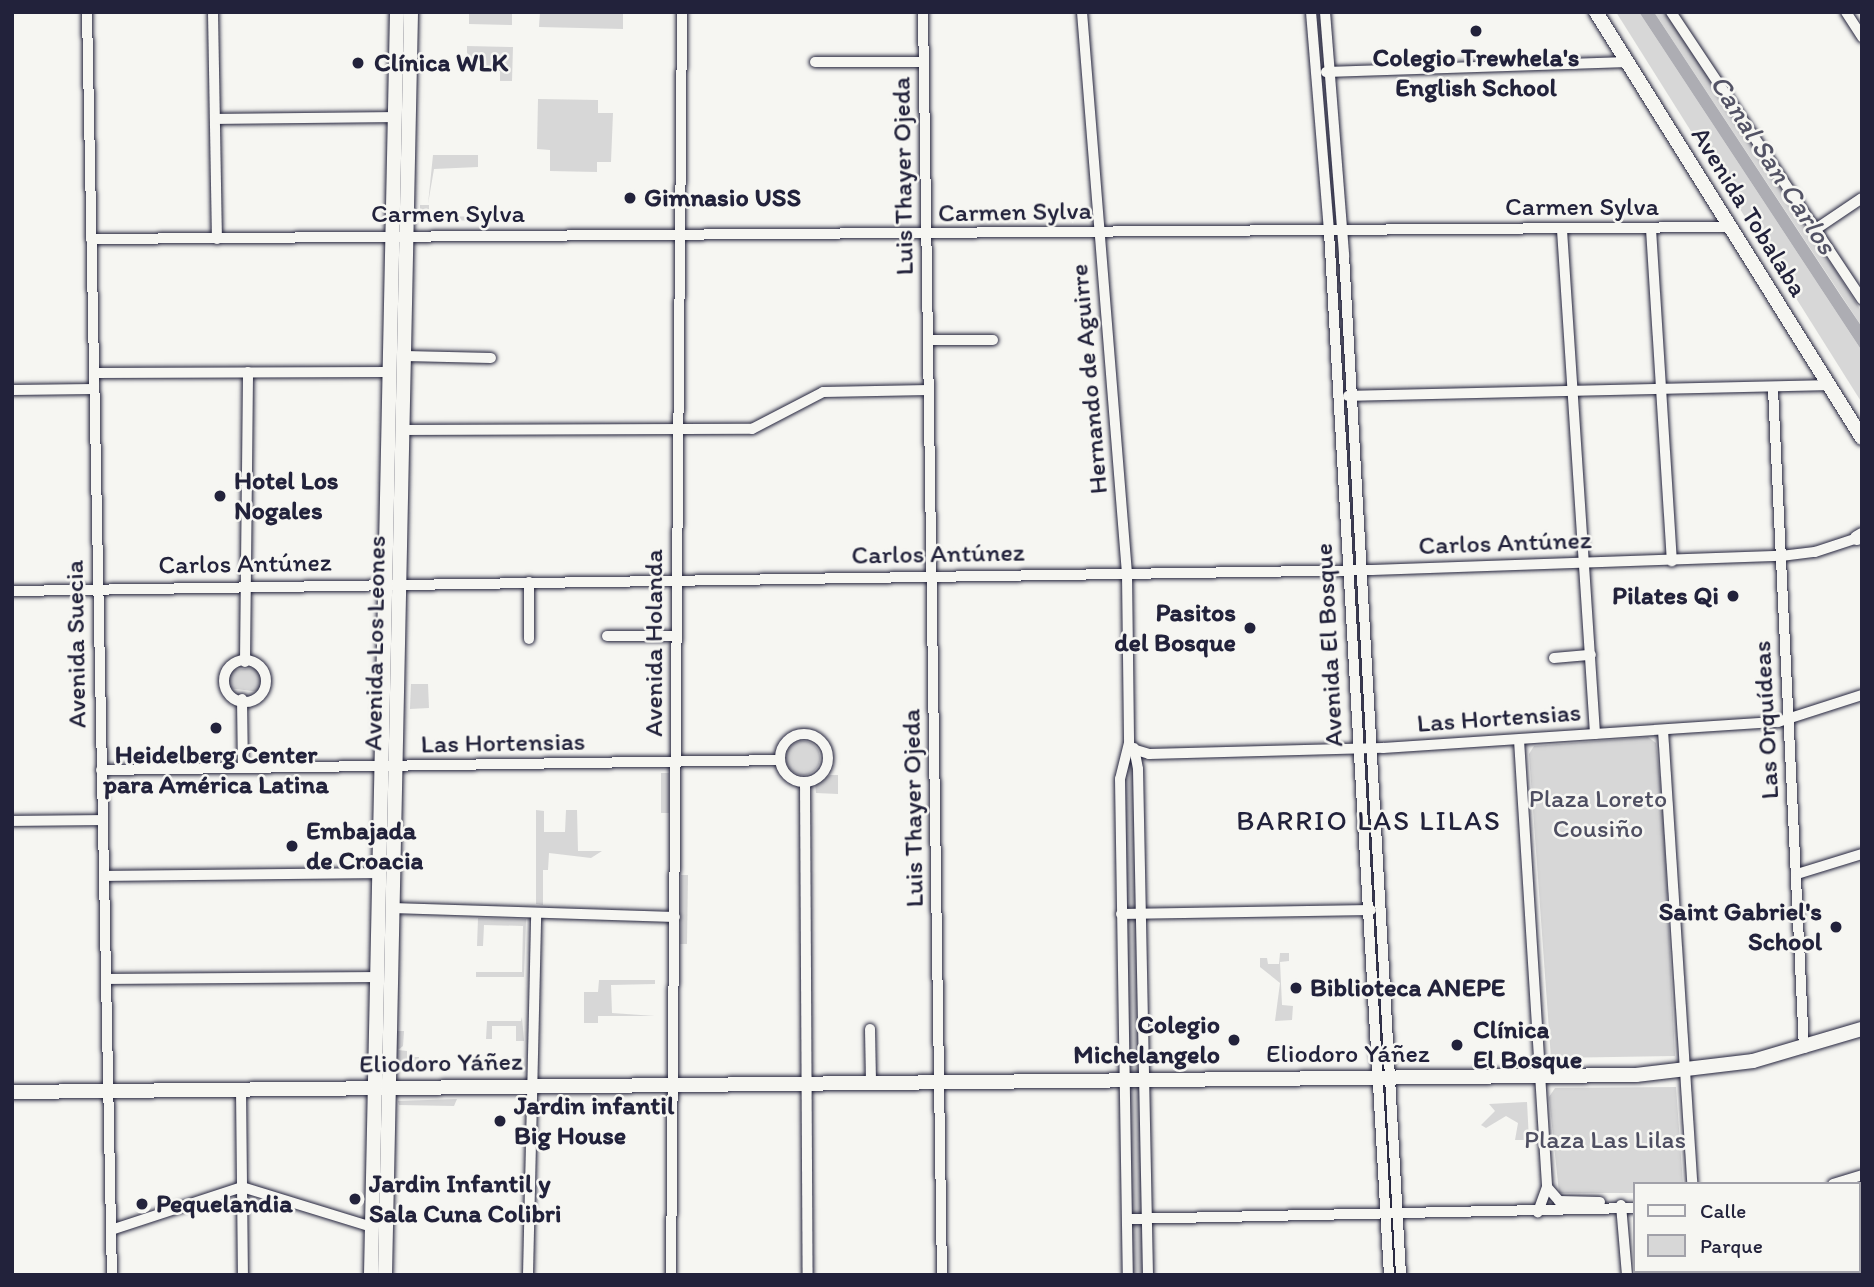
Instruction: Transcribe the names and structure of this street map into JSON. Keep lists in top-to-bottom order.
{
  "streets": {
    "main road": ["Avenida Tobalaba", "Avenida Los Leones", "Eliodoro Yáñez"],
    "street": [
      "Luis Thayer Ojeda",
      "Carmen Sylva",
      "Hernando de Aguirre",
      "Carlos Antúnez",
      "Avenida Holanda",
      "Avenida Suecia",
      "Avenida El Bosque",
      "Las Hortensias",
      "Las Orquídeas"
    ]
  },
  "crossings": [
    ["Luis Thayer Ojeda", "Carmen Sylva"],
    ["Luis Thayer Ojeda", "Carlos Antúnez"],
    ["Luis Thayer Ojeda", "Eliodoro Yáñez"],
    ["Carmen Sylva", "Avenida Tobalaba"],
    ["Carmen Sylva", "Hernando de Aguirre"],
    ["Carmen Sylva", "Avenida Los Leones"],
    ["Carmen Sylva", "Avenida Holanda"],
    ["Carmen Sylva", "Avenida Suecia"],
    ["Carmen Sylva", "Avenida El Bosque"],
    ["Hernando de Aguirre", "Carlos Antúnez"],
    ["Hernando de Aguirre", "Las Hortensias"],
    ["Hernando de Aguirre", "Eliodoro Yáñez"],
    ["Carlos Antúnez", "Avenida Los Leones"],
    ["Carlos Antúnez", "Avenida Holanda"],
    ["Carlos Antúnez", "Avenida Suecia"],
    ["Carlos Antúnez", "Avenida El Bosque"],
    ["Carlos Antúnez", "Las Orquídeas"],
    ["Avenida Los Leones", "Las Hortensias"],
    ["Avenida Los Leones", "Eliodoro Yáñez"],
    ["Avenida Holanda", "Las Hortensias"],
    ["Avenida Holanda", "Eliodoro Yáñez"],
    ["Avenida Suecia", "Las Hortensias"],
    ["Avenida Suecia", "Eliodoro Yáñez"],
    ["Avenida El Bosque", "Las Hortensias"],
    ["Avenida El Bosque", "Eliodoro Yáñez"],
    ["Las Hortensias", "Las Orquídeas"],
    ["Las Orquídeas", "Eliodoro Yáñez"]
  ],
  "districts": ["BARRIO LAS LILAS"],
  "water": ["Canal San Carlos"],
  "parks": ["Plaza Loreto Cousiño", "Plaza Las Lilas"],
  "places": [
    "Colegio Trewhela's English School",
    "Clínica WLK",
    "Gimnasio USS",
    "Hotel Los Nogales",
    "Pilates Qi",
    "Pasitos del Bosque",
    "Heidelberg Center para América Latina",
    "Embajada de Croacia",
    "Saint Gabriel's School",
    "Biblioteca ANEPE",
    "Colegio Michelangelo",
    "Clínica El Bosque",
    "Jardin infantil Big House",
    "Jardin Infantil y Sala Cuna Colibri",
    "Pequelandia"
  ],
  "legend": ["Calle", "Parque"]
}
